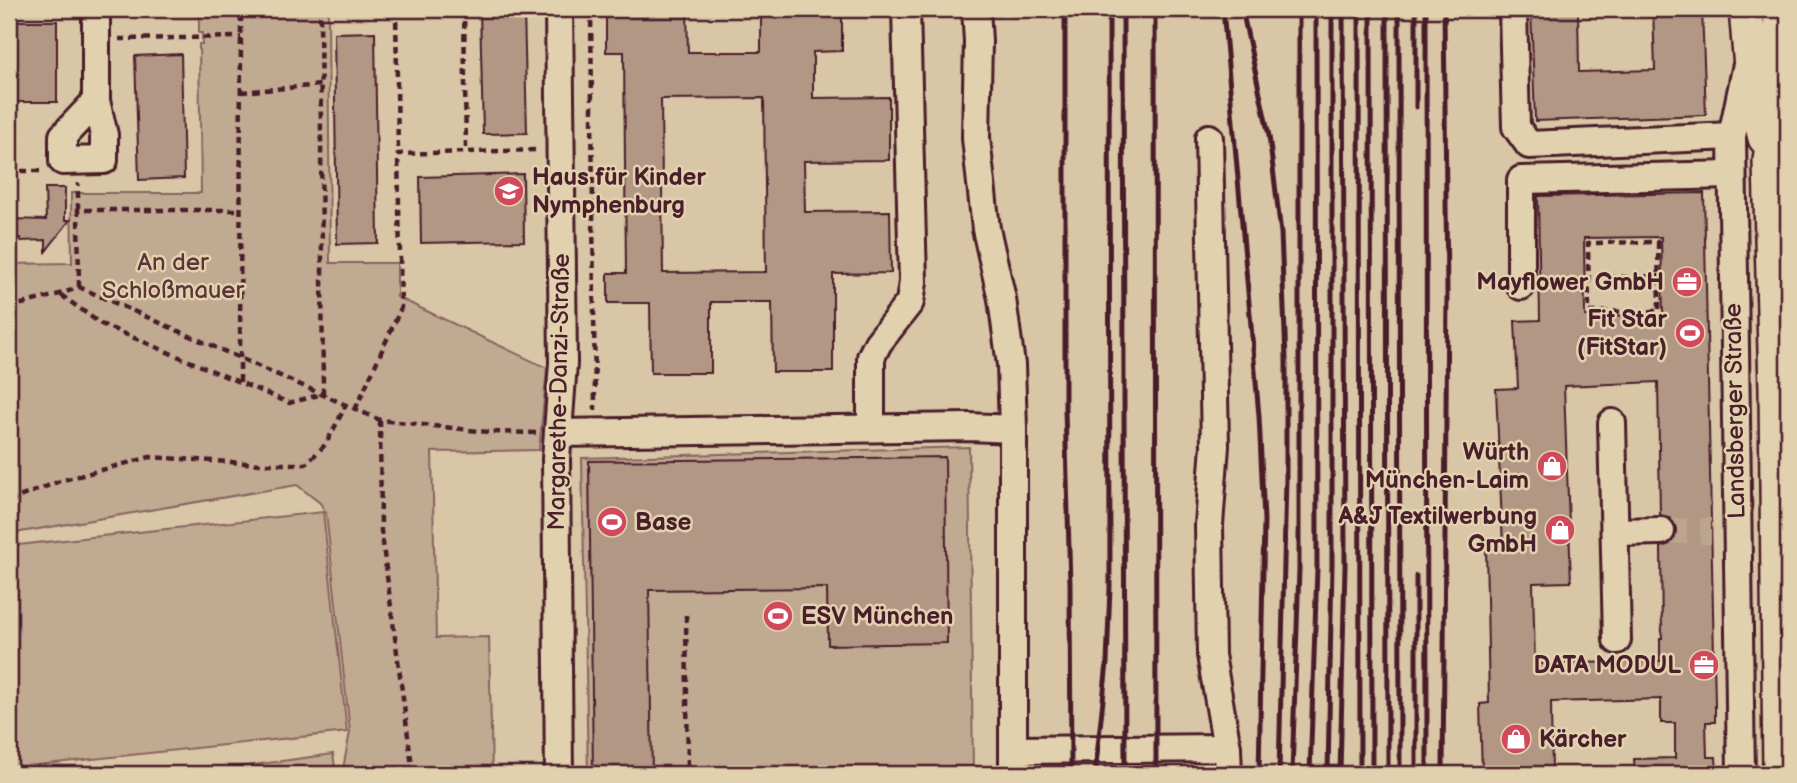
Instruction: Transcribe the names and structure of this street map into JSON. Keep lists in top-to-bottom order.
{
  "streets": {
    "main road": ["Landsberger Straße"],
    "street": ["Margarethe-Danzi-Straße"]
  },
  "parks": ["An der Schloßmauer"],
  "places": {
    "school or university": ["Haus für Kinder Nymphenburg"],
    "office": ["Mayflower GmbH", "DATA MODUL"],
    "sports": ["Fit Star (FitStar)", "Base", "ESV München"],
    "shop": ["Würth München-Laim", "A&J Textilwerbung GmbH", "Kärcher"]
  }
}
